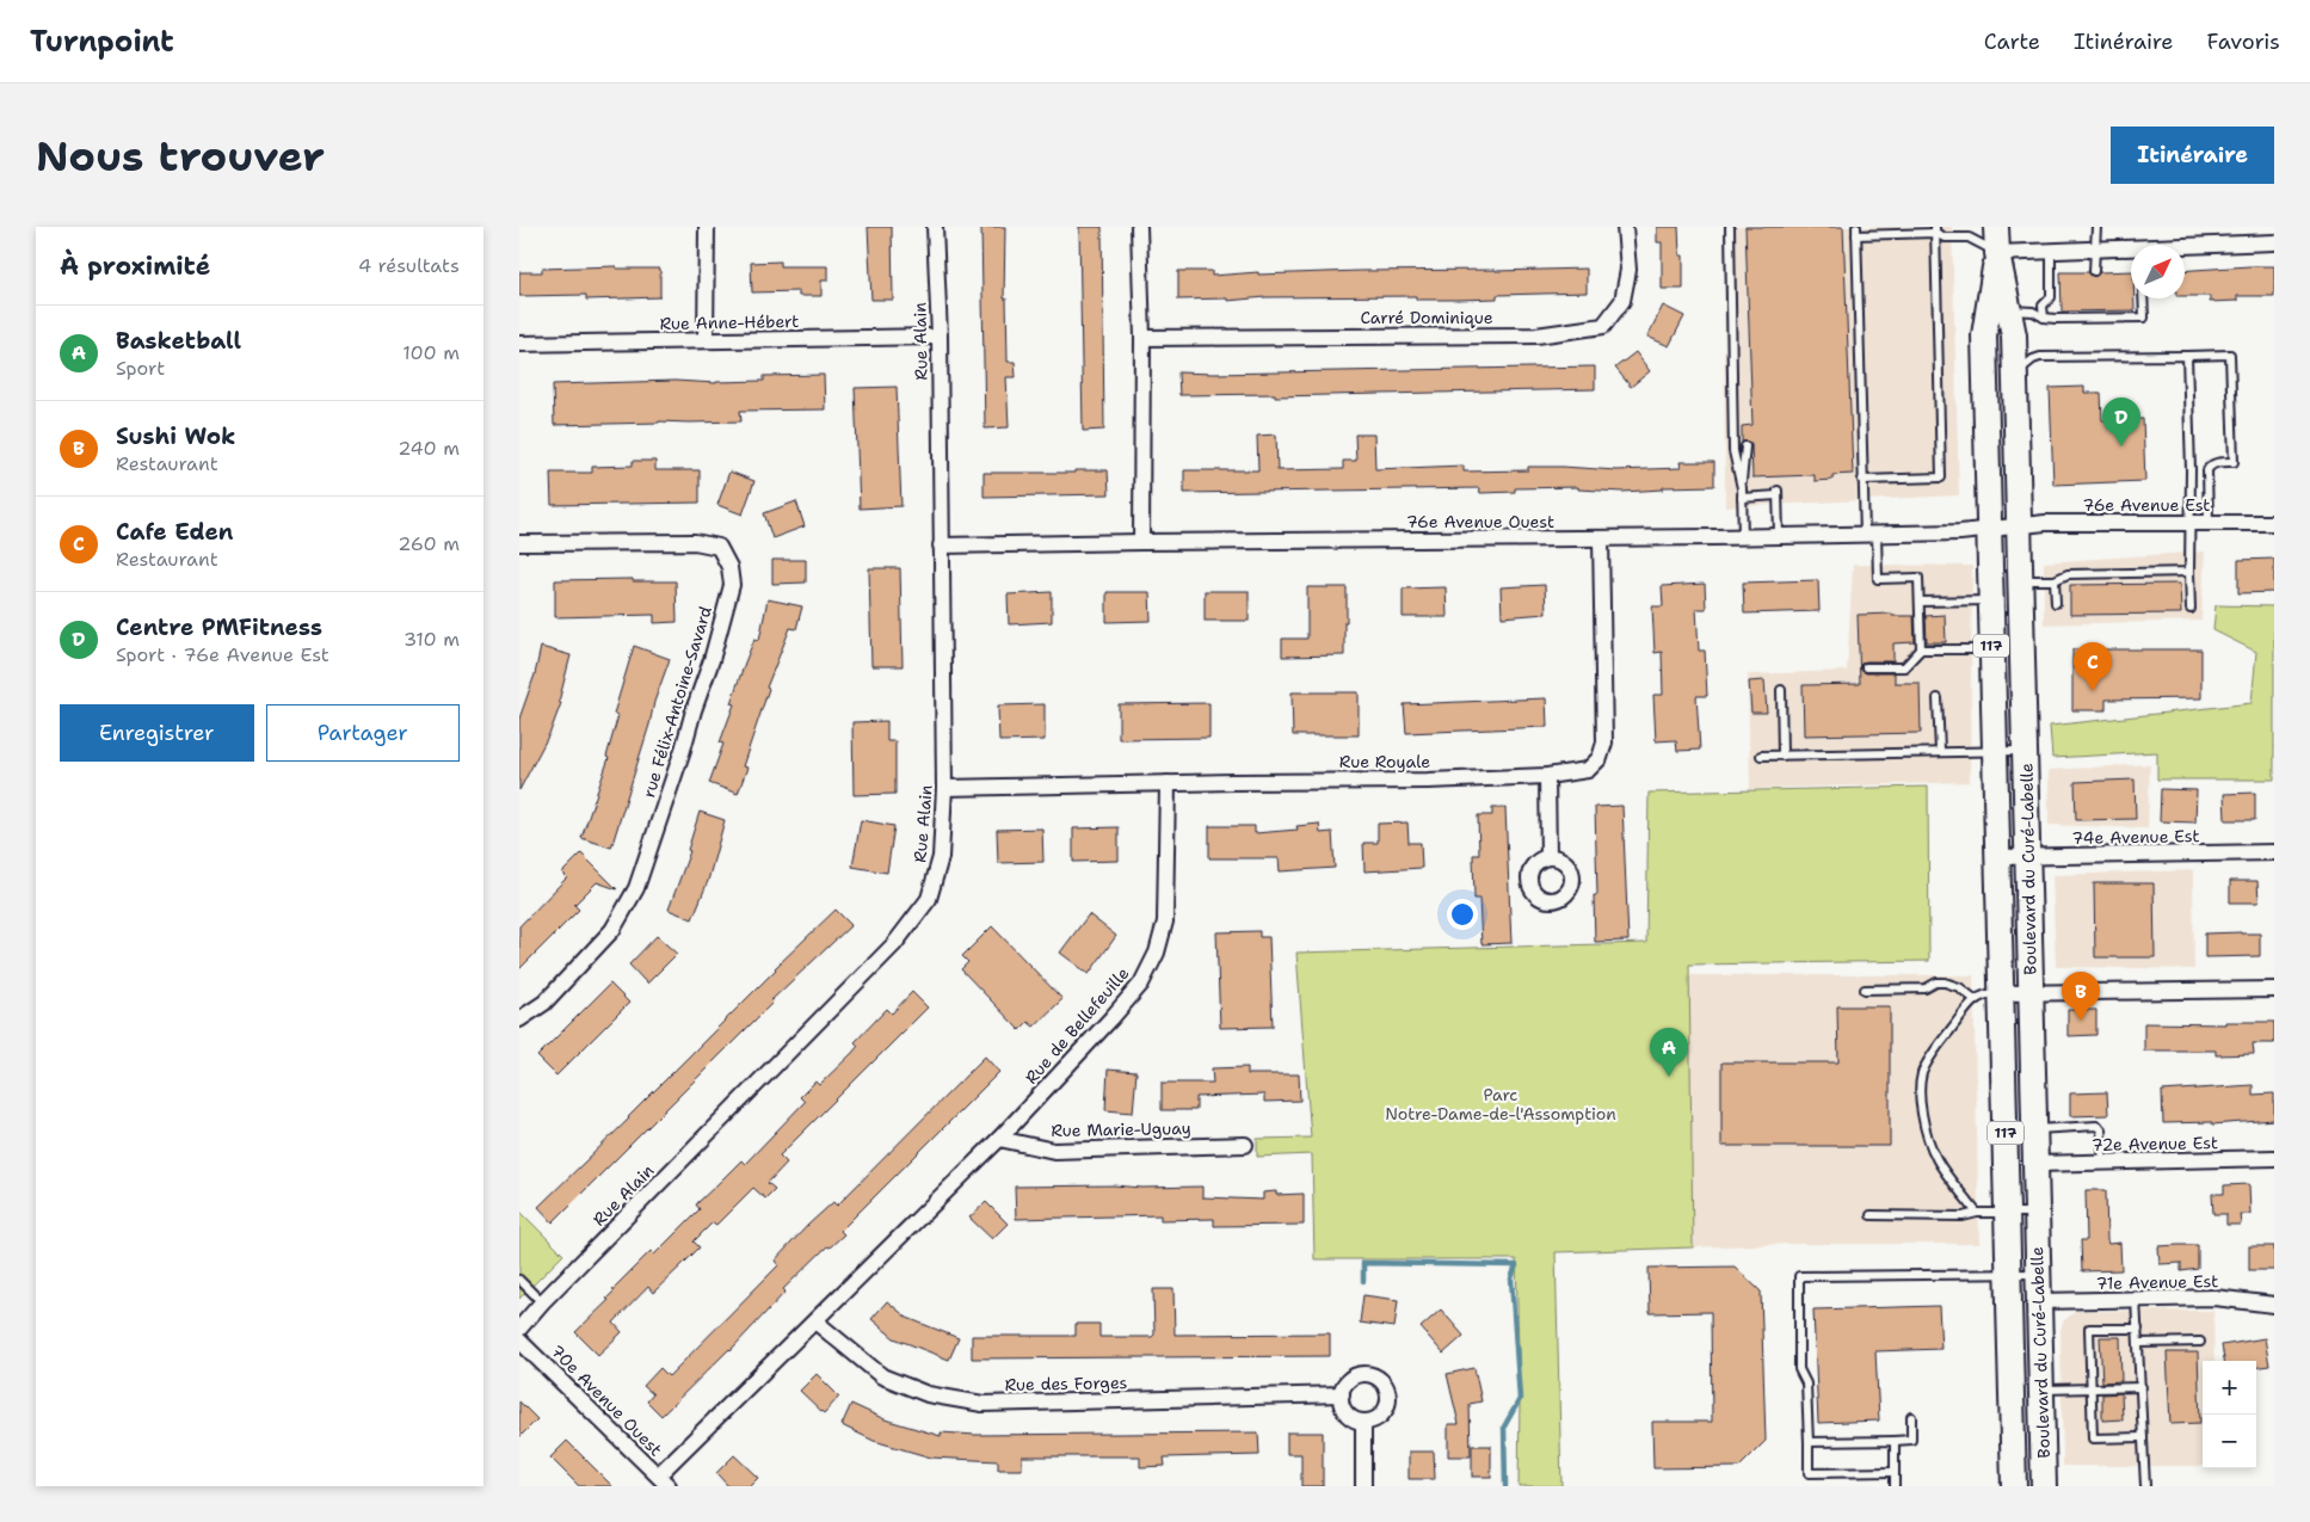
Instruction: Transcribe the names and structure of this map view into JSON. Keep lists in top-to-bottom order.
{
  "streets": {
    "main road": ["117", "Boulevard du Curé-Labelle"],
    "street": [
      "Carré Dominique",
      "Rue Anne-Hébert",
      "Rue Alain",
      "76e Avenue Est",
      "76e Avenue Ouest",
      "rue Félix-Antoine-Savard",
      "Rue Royale",
      "74e Avenue Est",
      "Rue de Bellefeuille",
      "Rue Marie-Uguay",
      "72e Avenue Est",
      "71e Avenue Est",
      "Rue des Forges",
      "70e Avenue Ouest"
    ]
  },
  "crossings": [
    ["Rue Anne-Hébert", "Rue Alain"],
    ["Rue Alain", "76e Avenue Ouest"],
    ["Rue Alain", "Rue Royale"],
    ["76e Avenue Est", "76e Avenue Ouest"],
    ["76e Avenue Est", "Boulevard du Curé-Labelle"],
    ["76e Avenue Ouest", "Rue Royale"],
    ["76e Avenue Ouest", "Boulevard du Curé-Labelle"],
    ["Rue Royale", "Rue de Bellefeuille"],
    ["74e Avenue Est", "Boulevard du Curé-Labelle"],
    ["Boulevard du Curé-Labelle", "72e Avenue Est"],
    ["Boulevard du Curé-Labelle", "71e Avenue Est"],
    ["Rue de Bellefeuille", "Rue Marie-Uguay"],
    ["Rue de Bellefeuille", "Rue des Forges"],
    ["Rue de Bellefeuille", "70e Avenue Ouest"]
  ],
  "parks": ["Parc Notre-Dame-de-l'Assomption"],
  "north": "top right",
  "page": {
    "header": "Turnpoint",
    "nav": ["Carte", "Itinéraire", "Favoris"],
    "buttons": [
      "Itinéraire",
      ["Enregistrer", "Partager"]
    ],
    "title": "Nous trouver",
    "heading": ["À proximité", "4 résultats"],
    "list": [
      {
        "mark": "A",
        "name": "Basketball",
        "note": "Sport",
        "value": "100 m"
      },
      {
        "mark": "B",
        "name": "Sushi Wok",
        "note": "Restaurant",
        "value": "240 m"
      },
      {
        "mark": "C",
        "name": "Cafe Eden",
        "note": "Restaurant",
        "value": "260 m"
      },
      {
        "mark": "D",
        "name": "Centre PMFitness",
        "note": "Sport · 76e Avenue Est",
        "value": "310 m"
      }
    ],
    "pins": [
      "D",
      "C",
      "B",
      "A"
    ],
    "map_buttons": ["+", "−"]
  }
}
